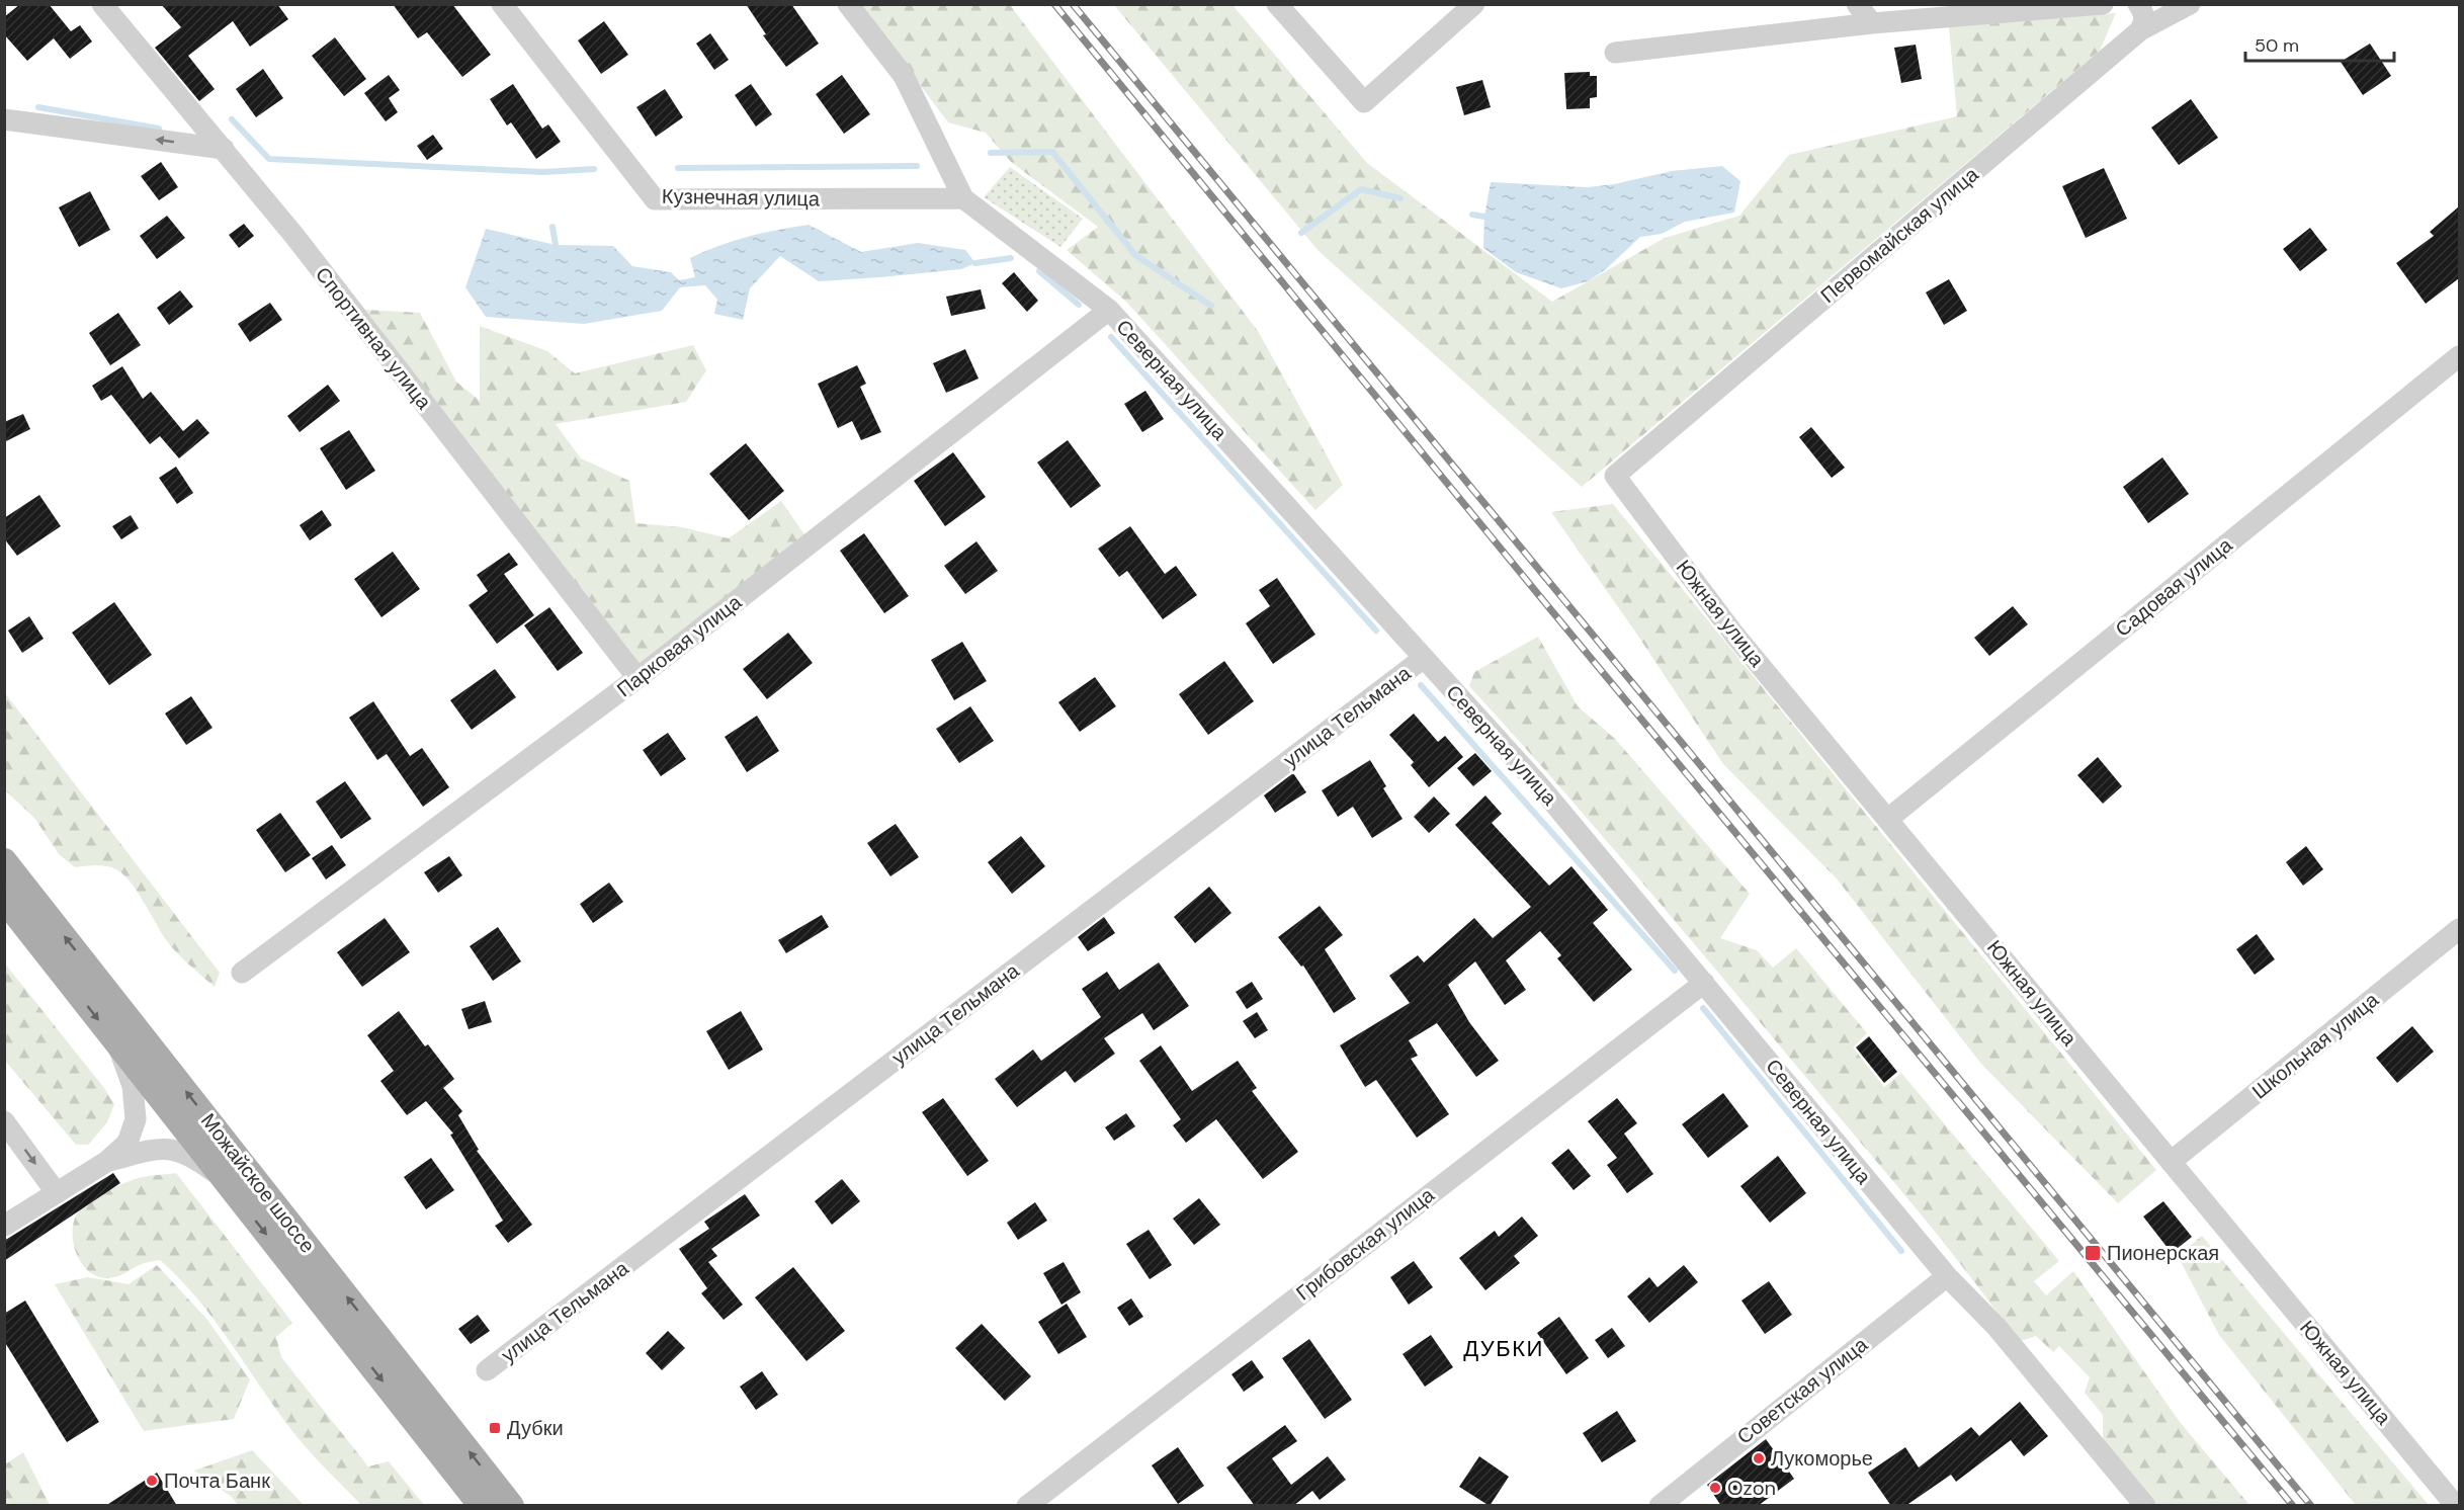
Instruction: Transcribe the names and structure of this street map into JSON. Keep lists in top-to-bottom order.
{
  "streets": {
    "main road": ["Можайское шоссе"],
    "street": [
      "Кузнечная улица",
      "Первомайская улица",
      "Спортивная улица",
      "Северная улица",
      "Садовая улица",
      "Южная улица",
      "Парковая улица",
      "улица Тельмана",
      "Школьная улица",
      "Грибовская улица",
      "Советская улица"
    ]
  },
  "crossings": [
    ["Кузнечная улица", "Северная улица"],
    ["Первомайская улица", "Южная улица"],
    ["Спортивная улица", "Парковая улица"],
    ["Северная улица", "Парковая улица"],
    ["Северная улица", "улица Тельмана"],
    ["Северная улица", "Грибовская улица"],
    ["Северная улица", "Советская улица"],
    ["Садовая улица", "Южная улица"],
    ["Южная улица", "Школьная улица"]
  ],
  "districts": ["ДУБКИ"],
  "places": {
    "transit": ["Пионерская", "Дубки"],
    "other": ["Лукоморье", "Почта Банк", "Ozon"]
  },
  "scale_bar": "50 m"
}
